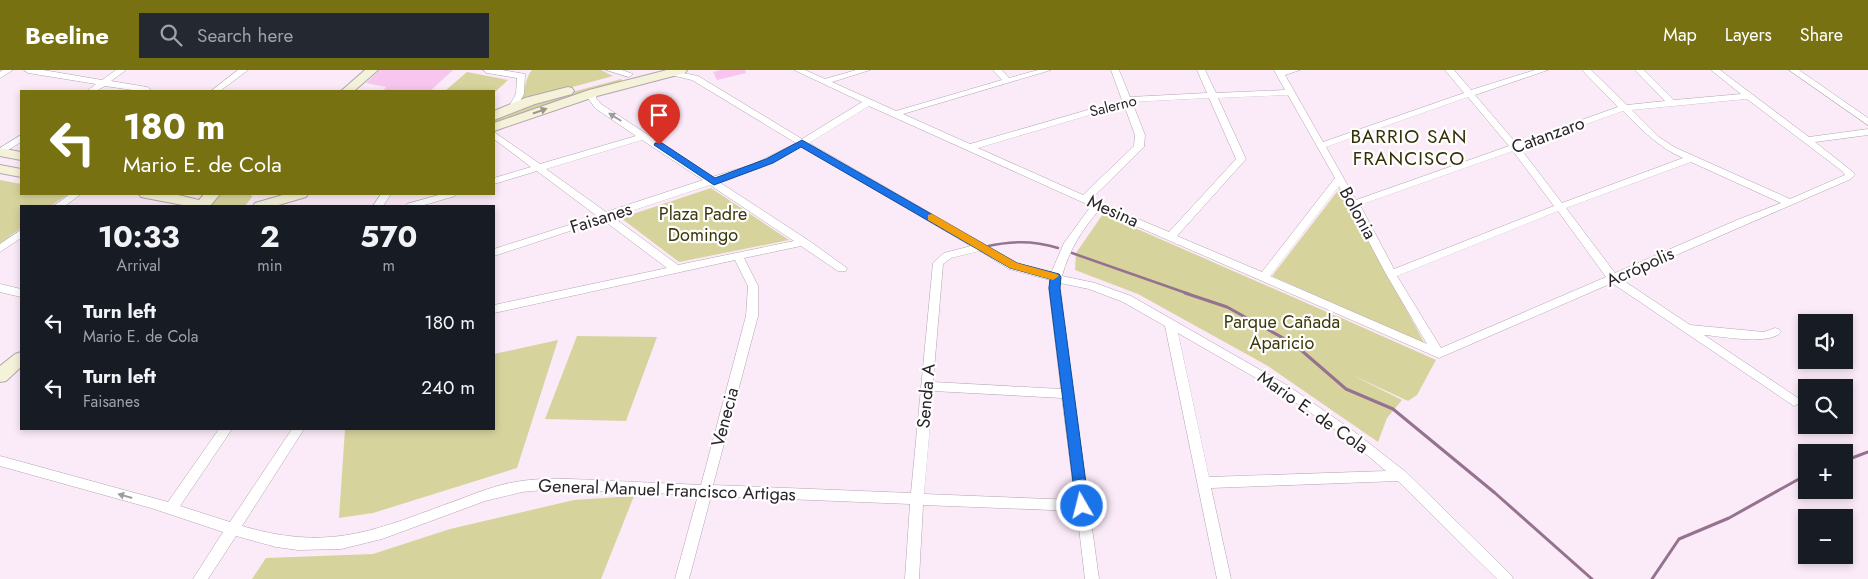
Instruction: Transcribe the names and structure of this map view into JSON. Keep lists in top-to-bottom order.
{
  "streets": {
    "street": [
      "Salerno",
      "Catanzaro",
      "Mesina",
      "Bolonia",
      "Faisanes",
      "Acrópolis",
      "Senda A",
      "Mario E. de Cola",
      "Venecia",
      "General Manuel Francisco Artigas"
    ]
  },
  "crossings": [
    ["Salerno", "Mesina"],
    ["Salerno", "Bolonia"],
    ["Catanzaro", "Bolonia"],
    ["Mesina", "Bolonia"],
    ["Mesina", "Faisanes"],
    ["Mesina", "Acrópolis"],
    ["Bolonia", "Acrópolis"],
    ["Faisanes", "Mario E. de Cola"],
    ["Senda A", "Mario E. de Cola"],
    ["Senda A", "General Manuel Francisco Artigas"],
    ["Venecia", "General Manuel Francisco Artigas"]
  ],
  "districts": ["BARRIO SAN FRANCISCO"],
  "parks": ["Plaza Padre Domingo", "Parque Cañada Aparicio"],
  "page": {
    "header": "Beeline",
    "search": "Search here",
    "nav": ["Map", "Layers", "Share"],
    "turn": ["180 m", "Mario E. de Cola"],
    "eta": [
      "10:33",
      "Arrival",
      "2",
      "min",
      "570",
      "m"
    ],
    "list": [
      {
        "name": "Turn left",
        "note": "Mario E. de Cola",
        "value": "180 m"
      },
      {
        "name": "Turn left",
        "note": "Faisanes",
        "value": "240 m"
      }
    ],
    "map_buttons": ["+", "−"]
  }
}
